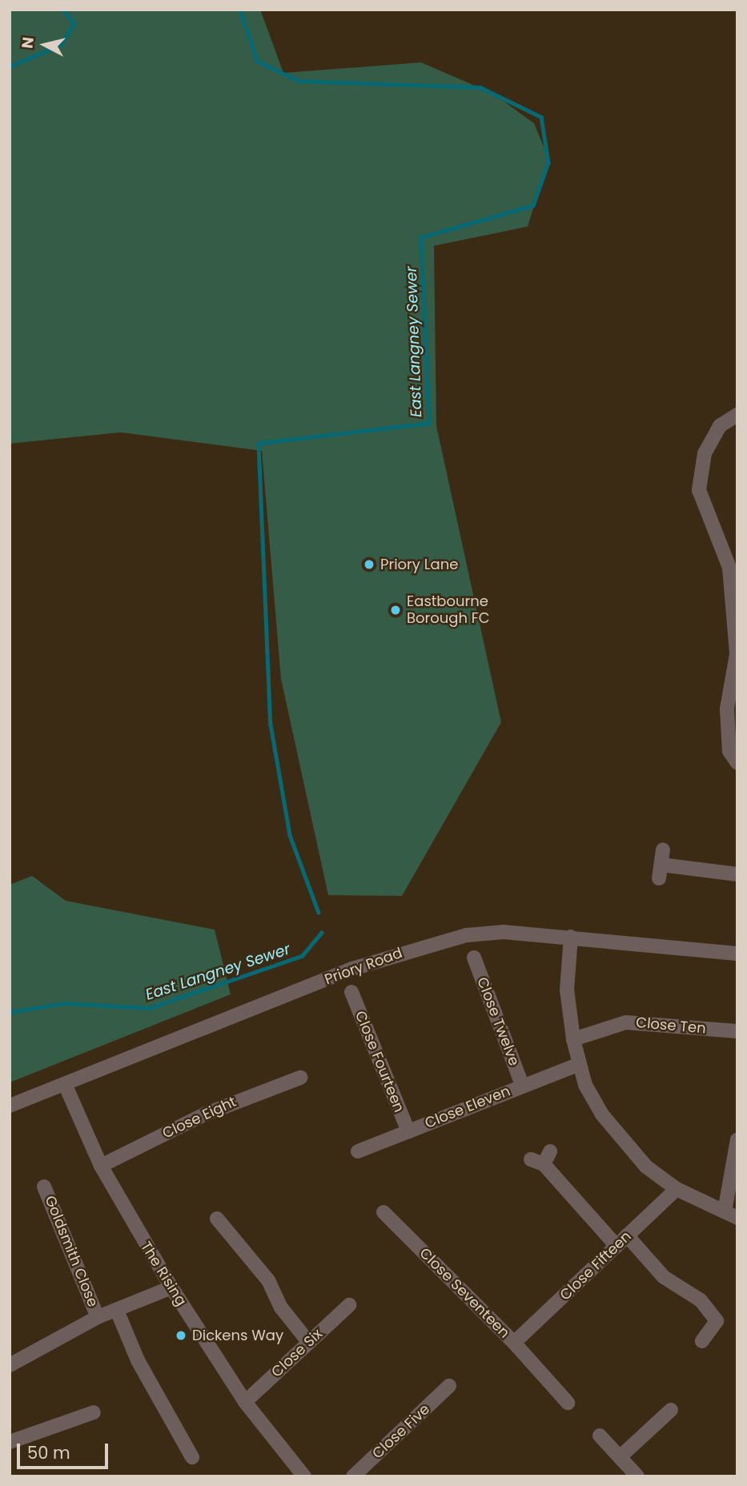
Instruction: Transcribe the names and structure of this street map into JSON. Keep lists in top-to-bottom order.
{
  "streets": {
    "street": [
      "Priory Road",
      "Close Twelve",
      "Close Ten",
      "Close Fourteen",
      "Close Eleven",
      "Close Eight",
      "Goldsmith Close",
      "Close Fifteen",
      "The Rising",
      "Close Seventeen",
      "Close Six",
      "Close Five"
    ]
  },
  "crossings": [
    ["Priory Road", "The Rising"],
    ["Close Twelve", "Close Eleven"],
    ["Close Fourteen", "Close Eleven"],
    ["Close Eight", "The Rising"],
    ["Close Fifteen", "Close Seventeen"],
    ["The Rising", "Close Six"]
  ],
  "water": ["East Langney Sewer"],
  "places": ["Priory Lane", "Eastbourne Borough FC", "Dickens Way"],
  "scale_bar": "50 m",
  "north": "left"
}
